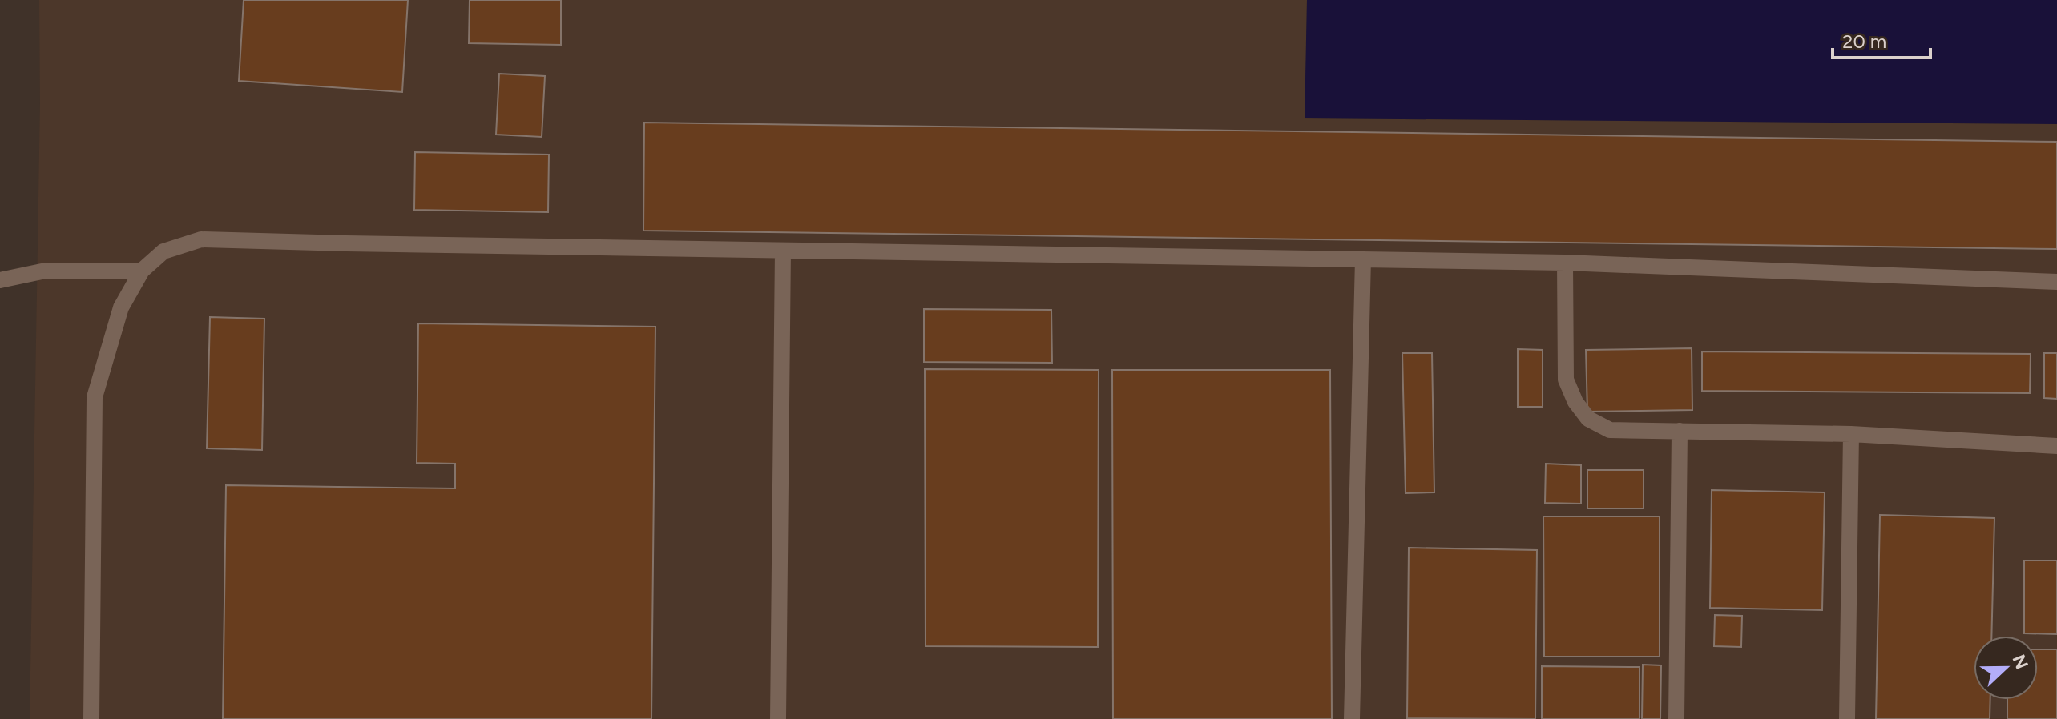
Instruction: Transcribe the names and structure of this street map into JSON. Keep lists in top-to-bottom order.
{
  "scale_bar": "20 m",
  "north": "right"
}
